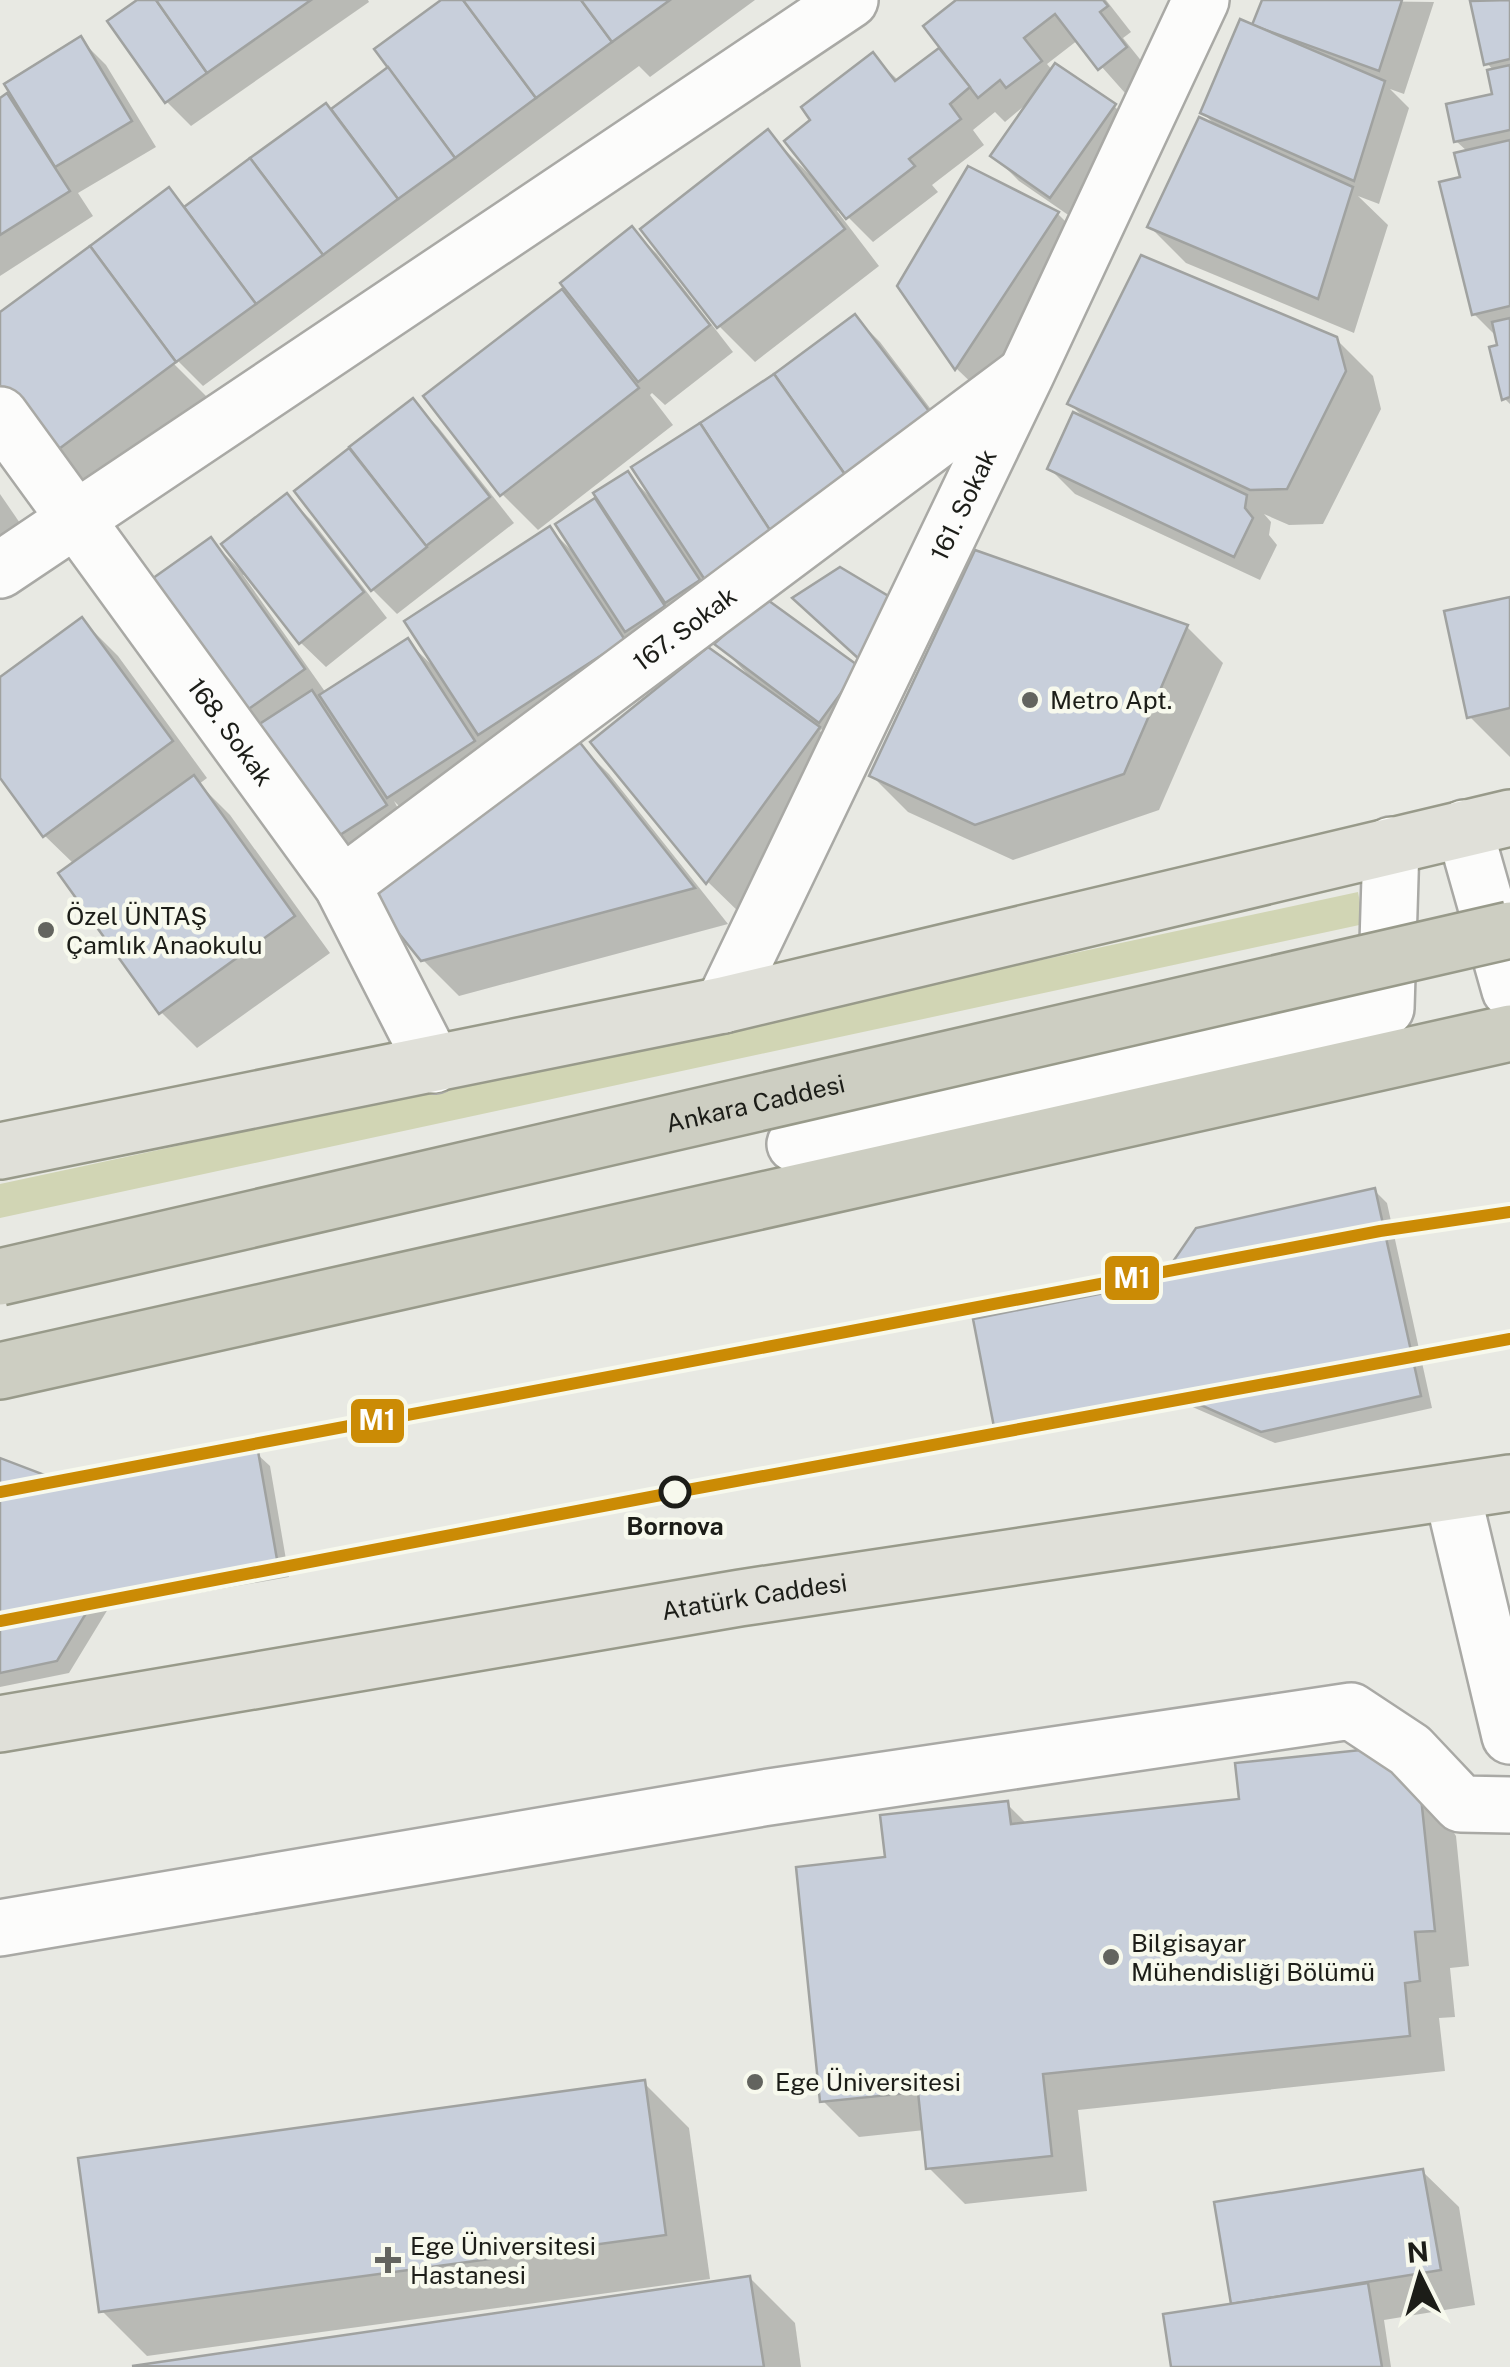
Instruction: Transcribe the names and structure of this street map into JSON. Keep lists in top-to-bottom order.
{
  "streets": {
    "highway": ["Ankara Caddesi"],
    "main road": ["Atatürk Caddesi"],
    "street": ["161. Sokak", "167. Sokak", "168. Sokak"]
  },
  "crossings": [
    ["161. Sokak", "167. Sokak"],
    ["167. Sokak", "168. Sokak"]
  ],
  "places": {
    "other": [
      "Metro Apt.",
      "Özel ÜNTAŞ Çamlık Anaokulu",
      "Bornova",
      "Bilgisayar Mühendisliği Bölümü",
      "Ege Üniversitesi"
    ],
    "health": ["Ege Üniversitesi Hastanesi"]
  },
  "lines": ["transit line M1"],
  "north": "top"
}
